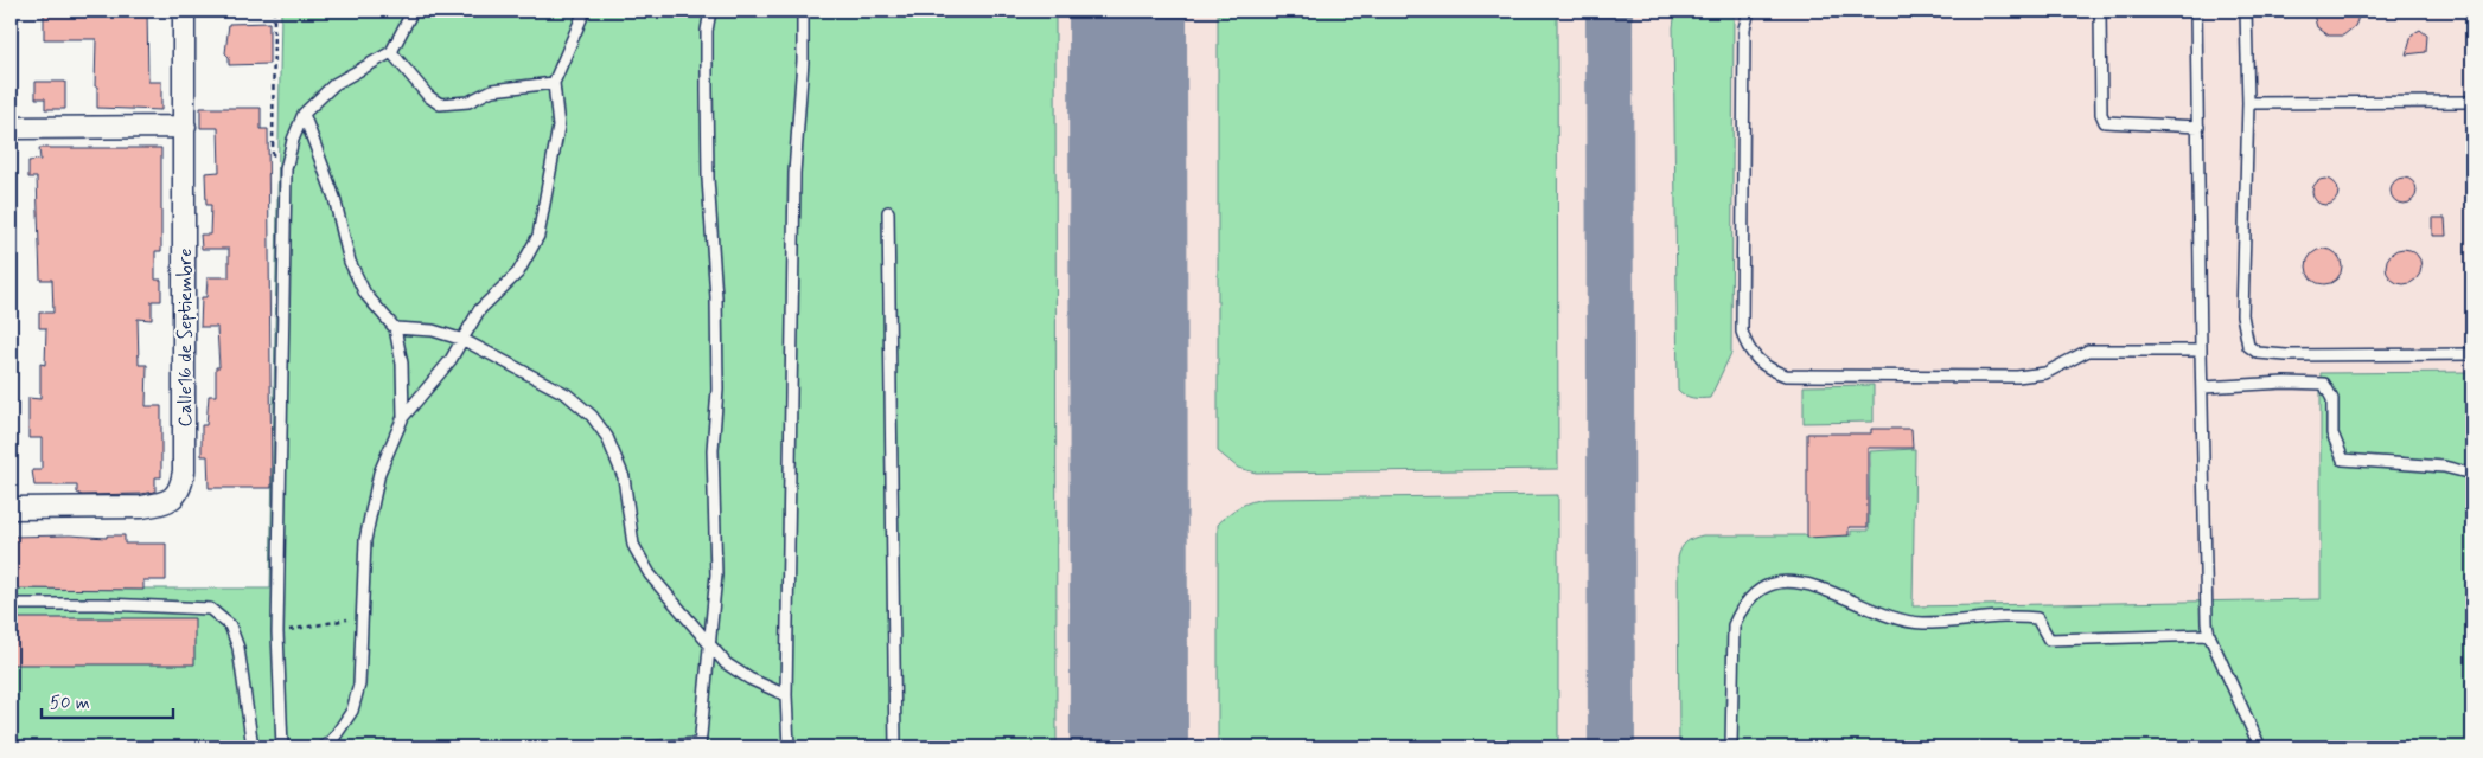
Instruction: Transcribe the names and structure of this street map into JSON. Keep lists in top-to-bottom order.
{
  "streets": {
    "street": ["Calle16 de Septiembre"]
  },
  "scale_bar": "50 m"
}
